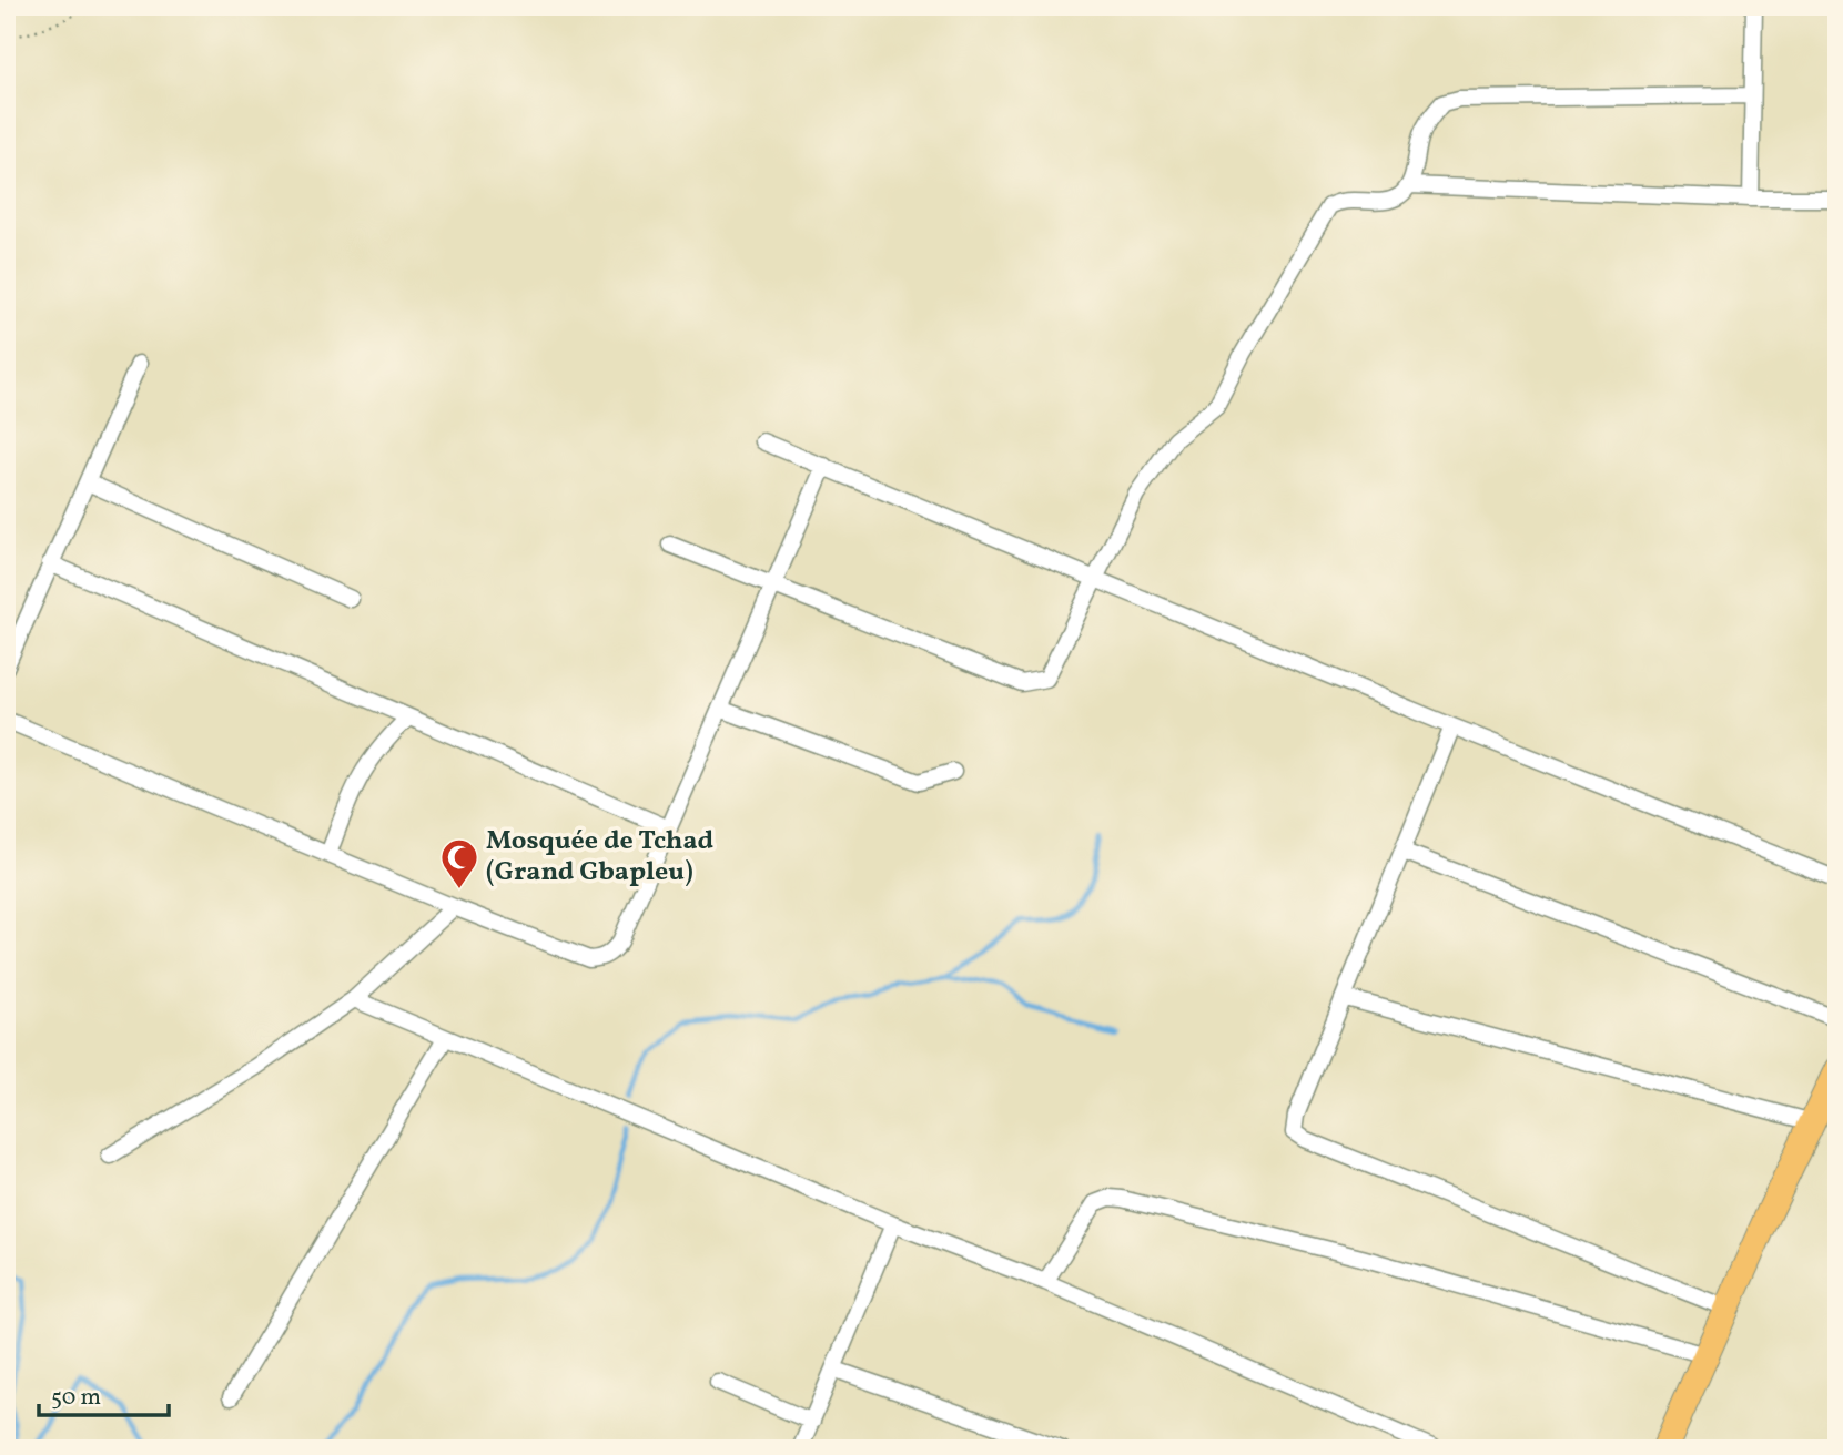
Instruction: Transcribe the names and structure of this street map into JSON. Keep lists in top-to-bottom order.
{
  "places": {
    "mosque": ["Mosquée de Tchad (Grand Gbapleu)"]
  },
  "scale_bar": "50 m"
}
